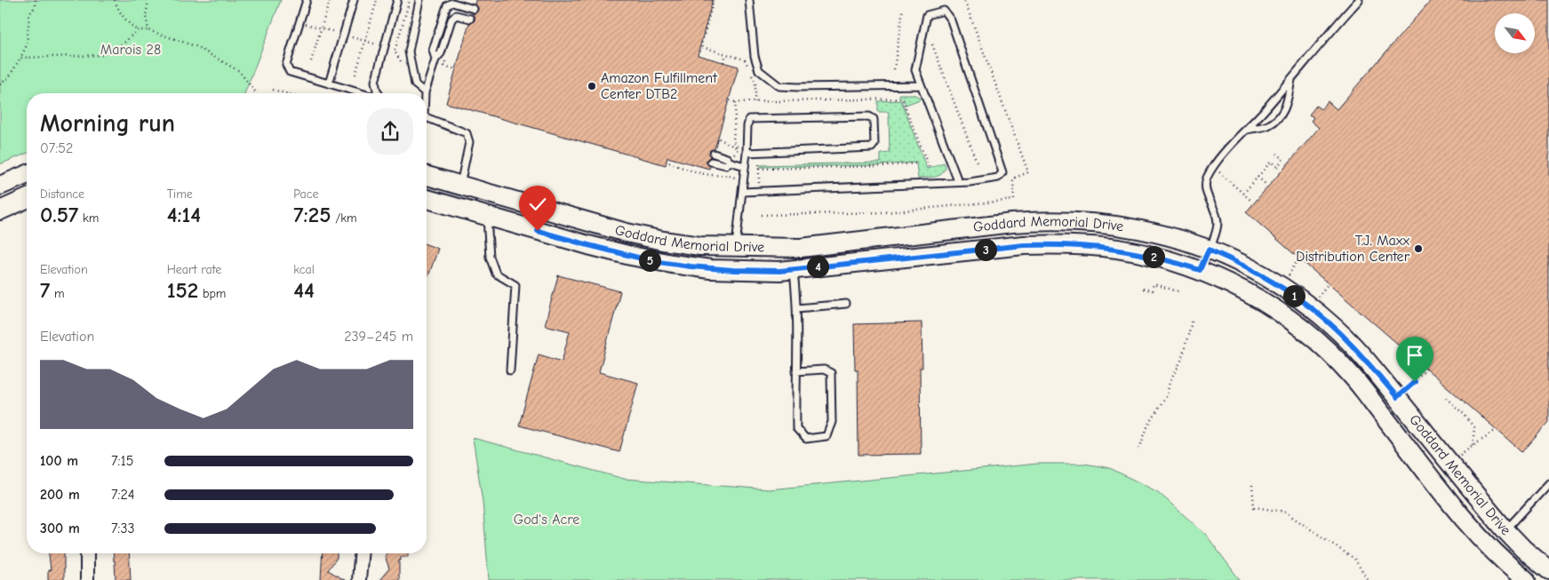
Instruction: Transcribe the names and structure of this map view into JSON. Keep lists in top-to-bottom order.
{
  "streets": {
    "main road": ["Goddard Memorial Drive"]
  },
  "parks": ["Marois 28", "God's Acre"],
  "places": ["Amazon Fulfillment Center DTB2", "T.J. Maxx Distribution Center"],
  "north": "bottom right",
  "page": {
    "heading": ["Morning run", "07:52"],
    "stats": [
      ["Distance", "0.57 km"],
      ["Time", "4:14"],
      ["Pace", "7:25 /km"],
      ["Elevation", "7 m"],
      ["Heart rate", "152 bpm"],
      ["kcal", "44"]
    ],
    "pins": [
      "3",
      "2",
      "5",
      "4",
      "1"
    ],
    "chart": ["Elevation", "239–245 m"],
    "list": [
      {
        "name": "100 m",
        "note": "7:15"
      },
      {
        "name": "200 m",
        "note": "7:24"
      },
      {
        "name": "300 m",
        "note": "7:33"
      }
    ]
  }
}
